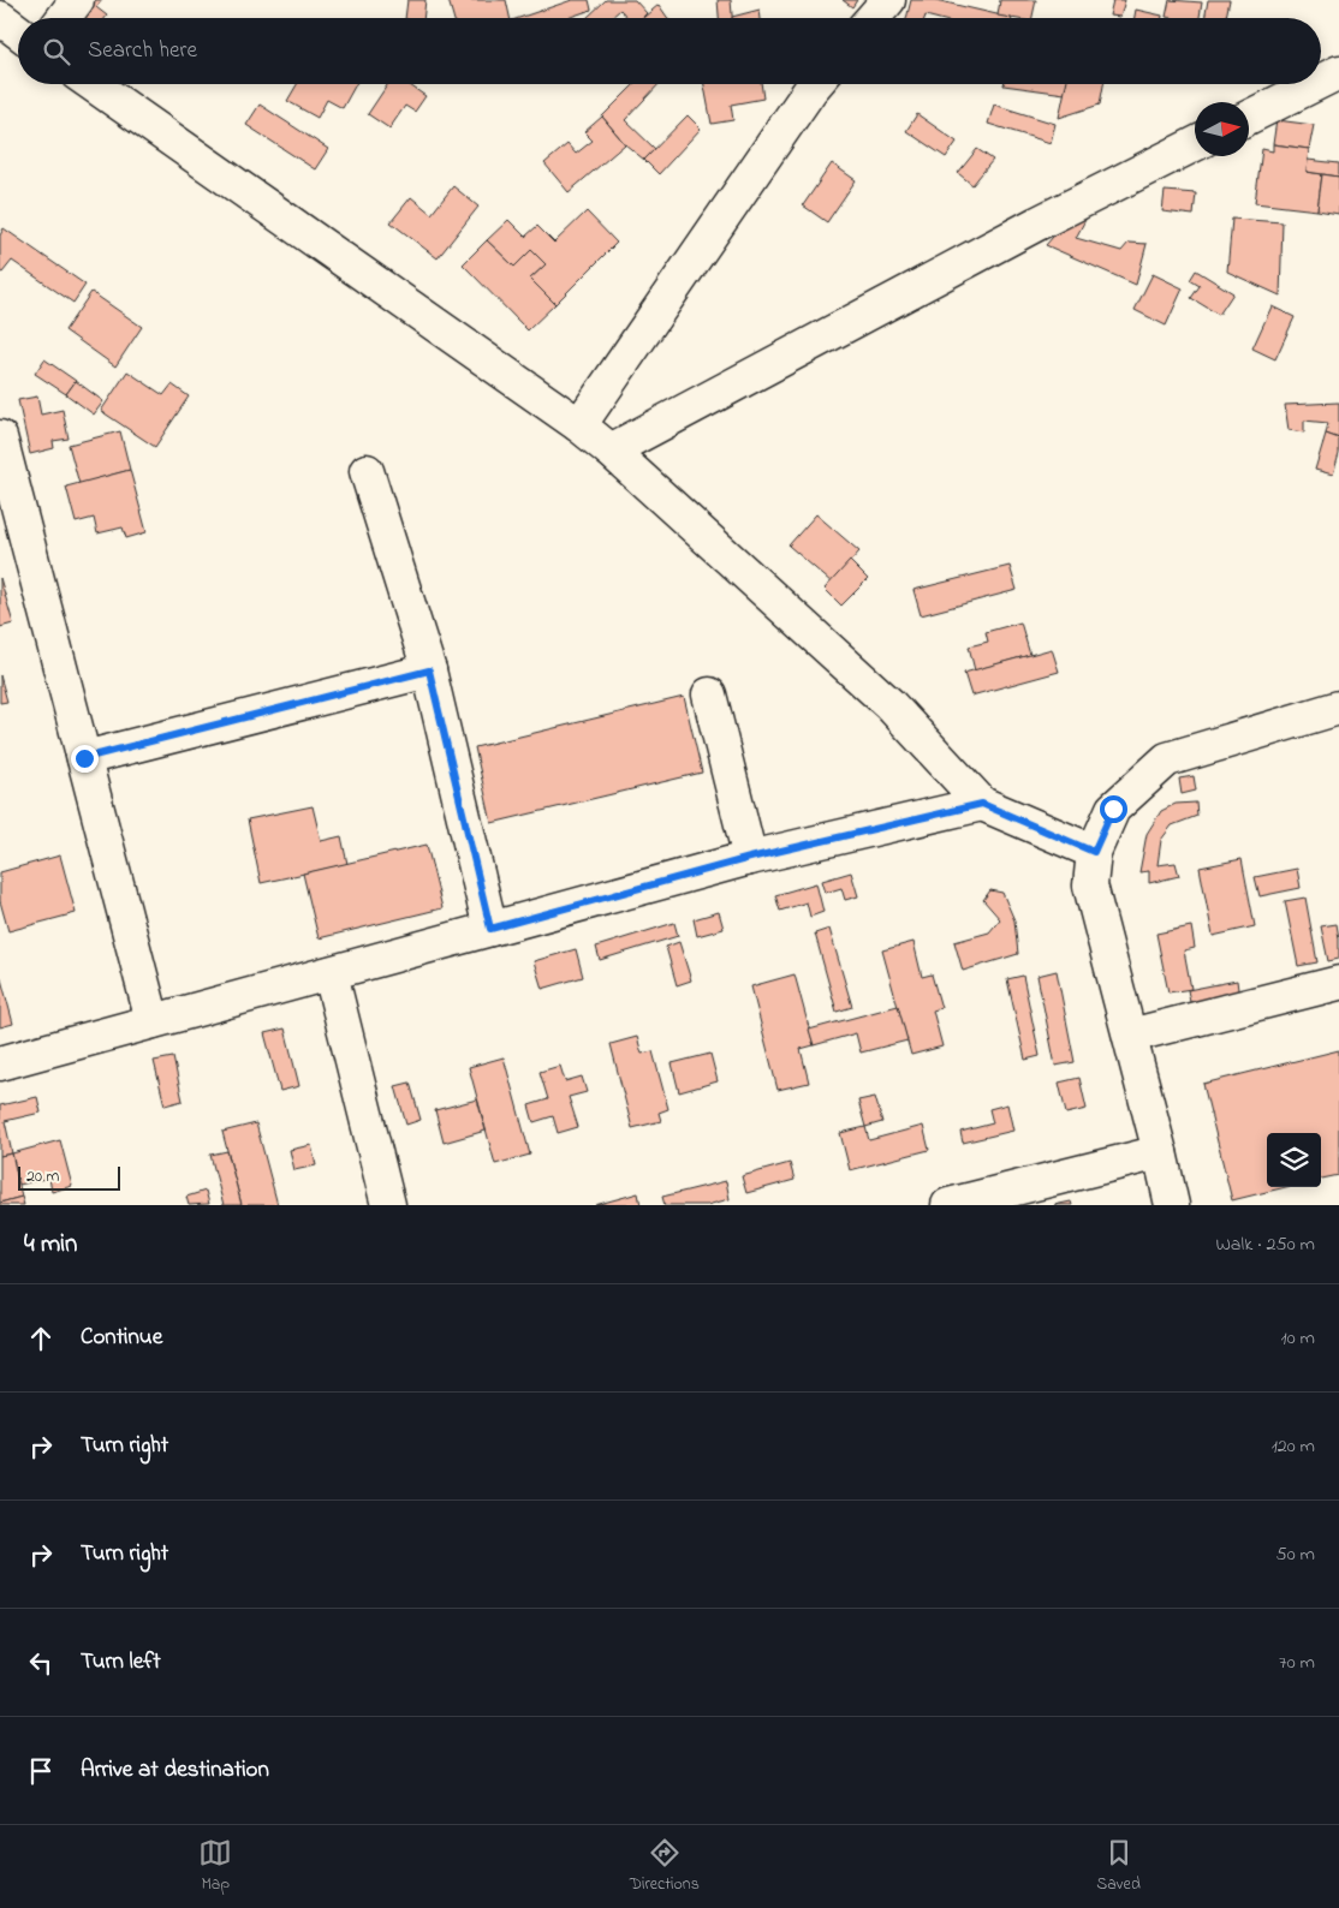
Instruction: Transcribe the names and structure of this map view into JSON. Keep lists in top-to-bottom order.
{
  "scale_bar": "20 m",
  "north": "right",
  "page": {
    "search": "Search here",
    "scale": "20 m",
    "heading": ["4 min", "Walk · 250 m"],
    "list": [
      ["Continue", "10 m"],
      ["Turn right", "120 m"],
      ["Turn right", "50 m"],
      ["Turn left", "70 m"],
      "Arrive at destination"
    ],
    "nav": ["Map", "Directions", "Saved"]
  }
}
